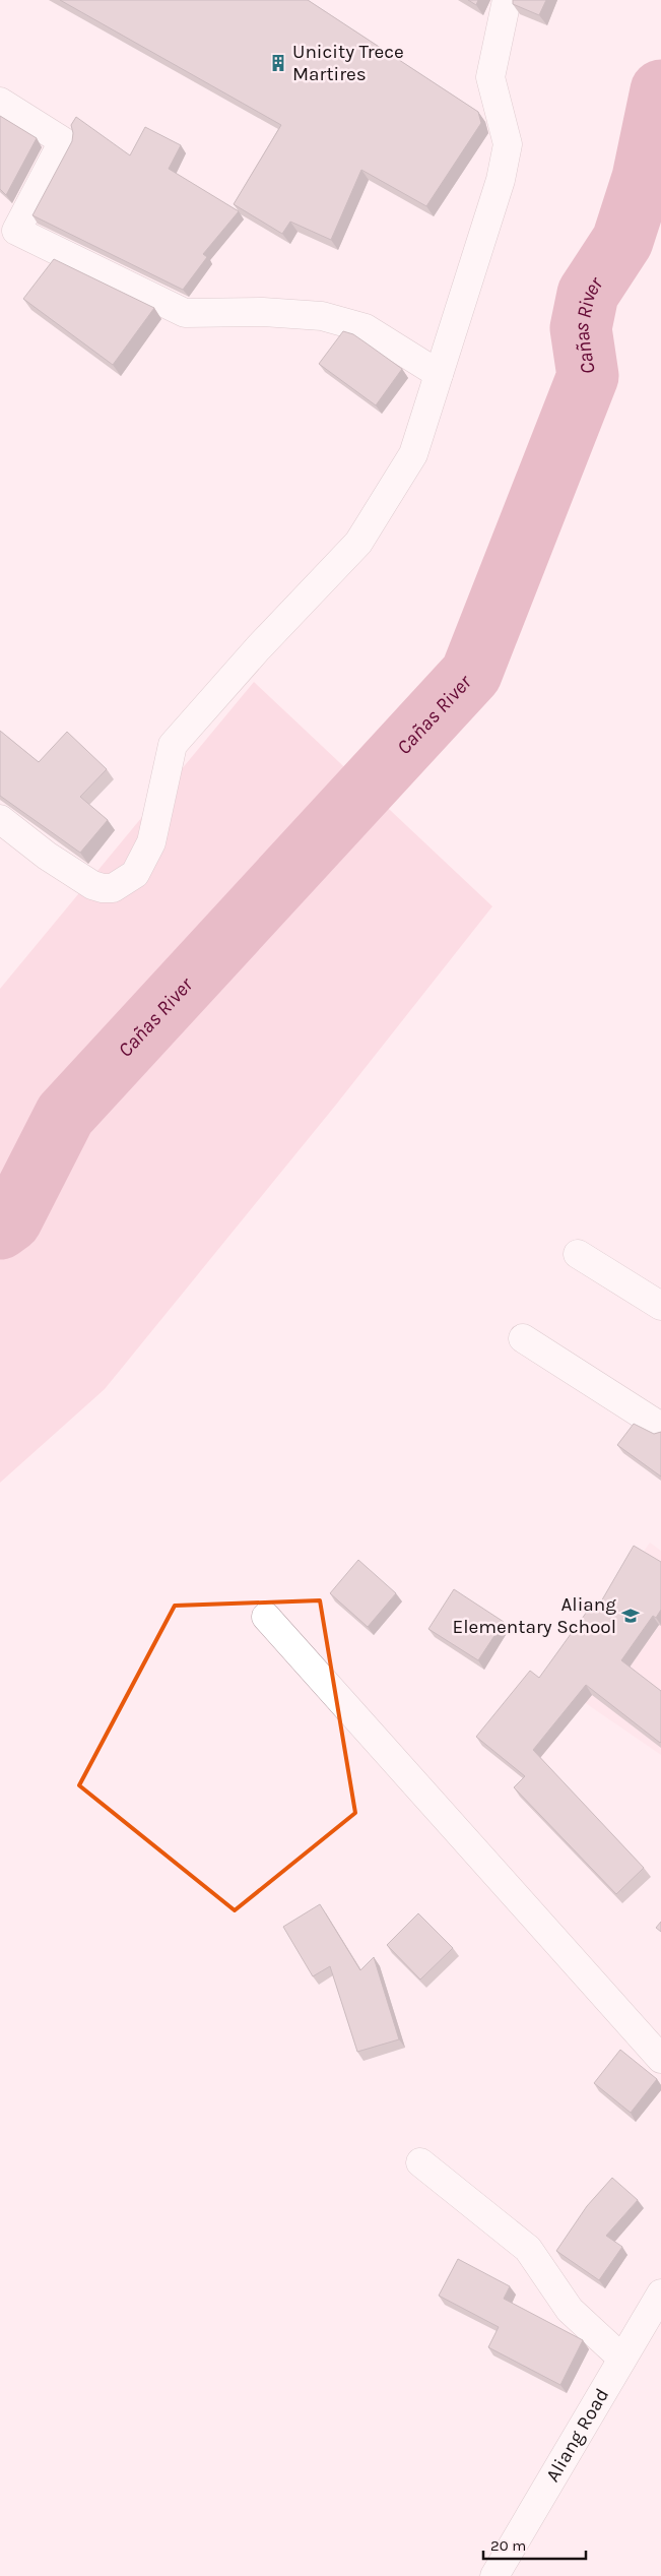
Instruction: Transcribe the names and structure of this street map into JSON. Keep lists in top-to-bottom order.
{
  "streets": {
    "street": ["Aliang Road"]
  },
  "water": ["Cañas River"],
  "places": {
    "building": ["Unicity Trece Martires"],
    "school or university": ["Aliang Elementary School"]
  },
  "scale_bar": "20 m"
}
